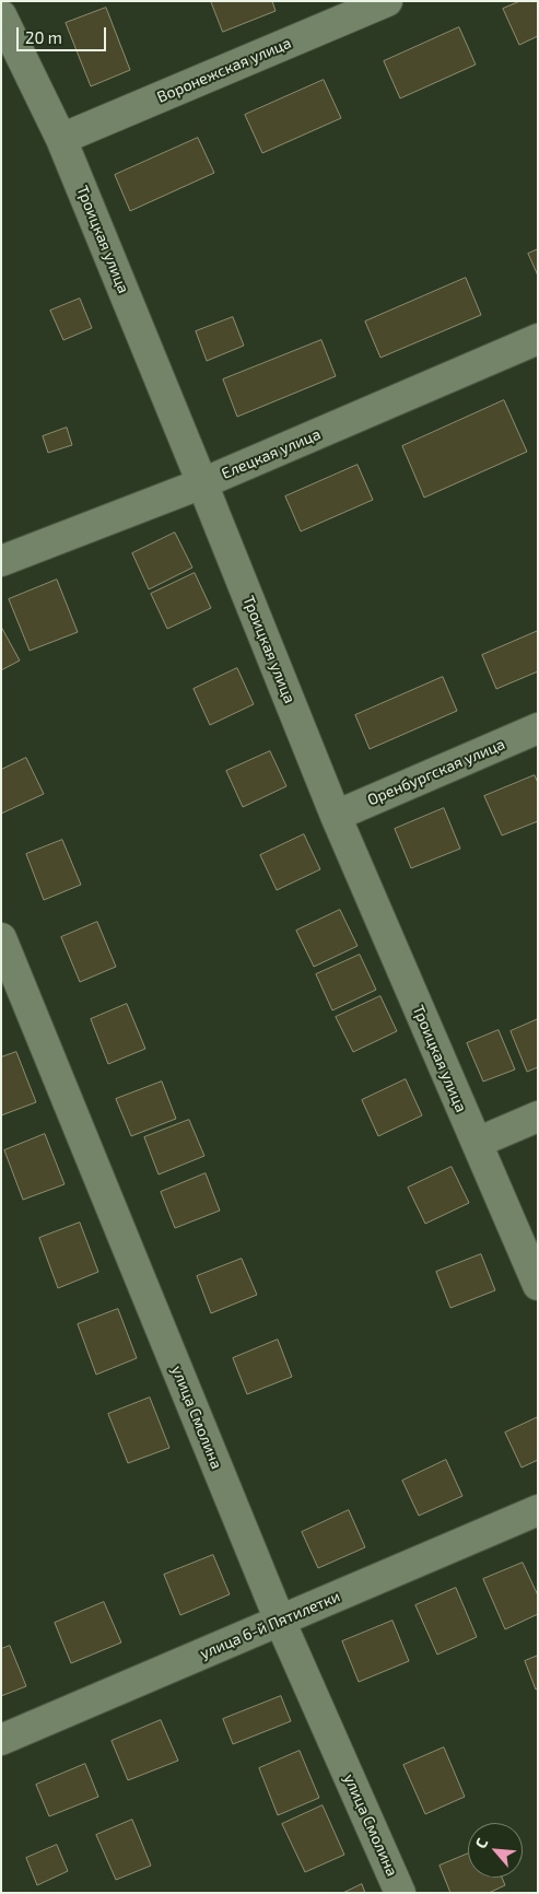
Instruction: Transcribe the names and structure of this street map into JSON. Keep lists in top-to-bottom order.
{
  "streets": {
    "street": [
      "Воронежская улица",
      "Троицкая улица",
      "Елецкая улица",
      "Оренбургская улица",
      "улица Смолина",
      "улица 6-й Пятилетки"
    ]
  },
  "crossings": [
    ["Воронежская улица", "Троицкая улица"],
    ["Троицкая улица", "Елецкая улица"],
    ["Троицкая улица", "Оренбургская улица"],
    ["улица Смолина", "улица 6-й Пятилетки"]
  ],
  "scale_bar": "20 m",
  "north": "top left"
}
